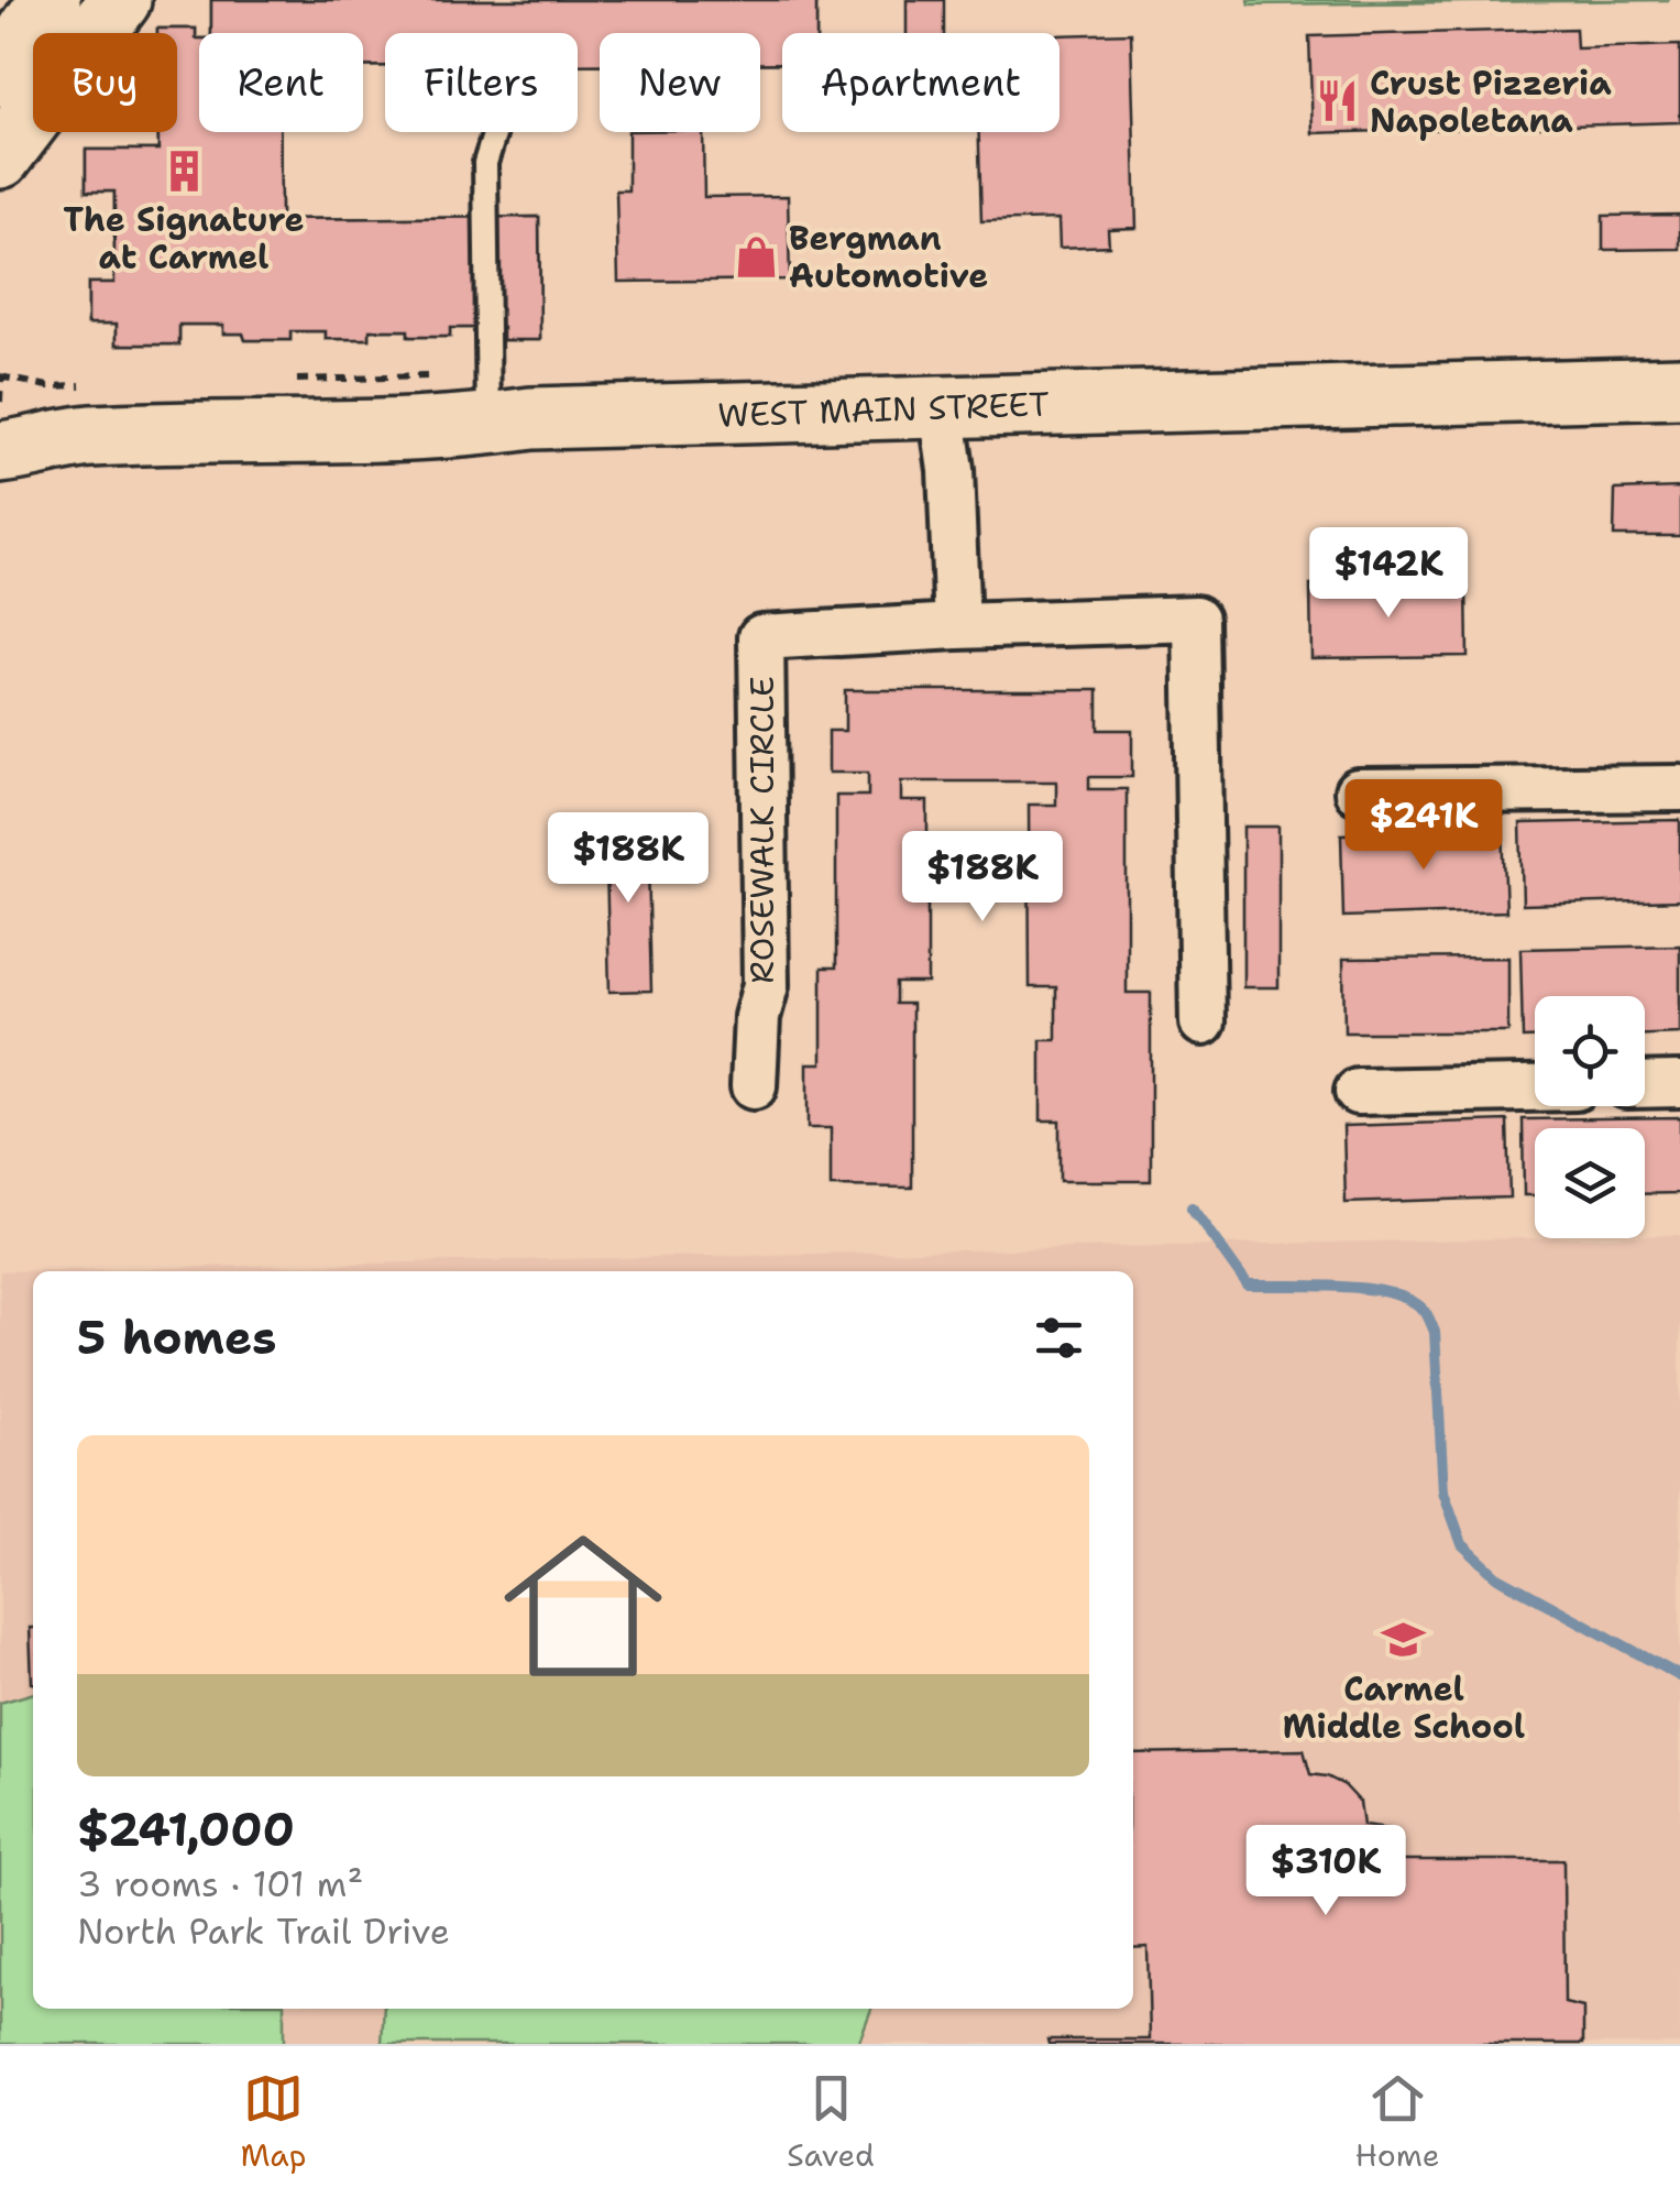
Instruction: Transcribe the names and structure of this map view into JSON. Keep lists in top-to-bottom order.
{
  "streets": {
    "main road": ["WEST MAIN STREET"],
    "street": ["ROSEWALK CIRCLE"]
  },
  "places": {
    "restaurant": ["Crust Pizzeria Napoletana"],
    "building": ["The Signature at Carmel"],
    "shop": ["Bergman Automotive"],
    "school or university": ["Carmel Middle School"]
  },
  "page": {
    "chip": [
      "Buy",
      "Rent",
      "Filters",
      "New",
      "Apartment"
    ],
    "price": [
      "$142K",
      "$241K",
      "$188K",
      "$188K",
      "$310K"
    ],
    "heading": "5 homes",
    "list": [
      {
        "name": "$241,000",
        "note": "3 rooms · 101 m² · North Park Trail Drive"
      }
    ],
    "tabs": ["Map", "Saved", "Home"]
  }
}
